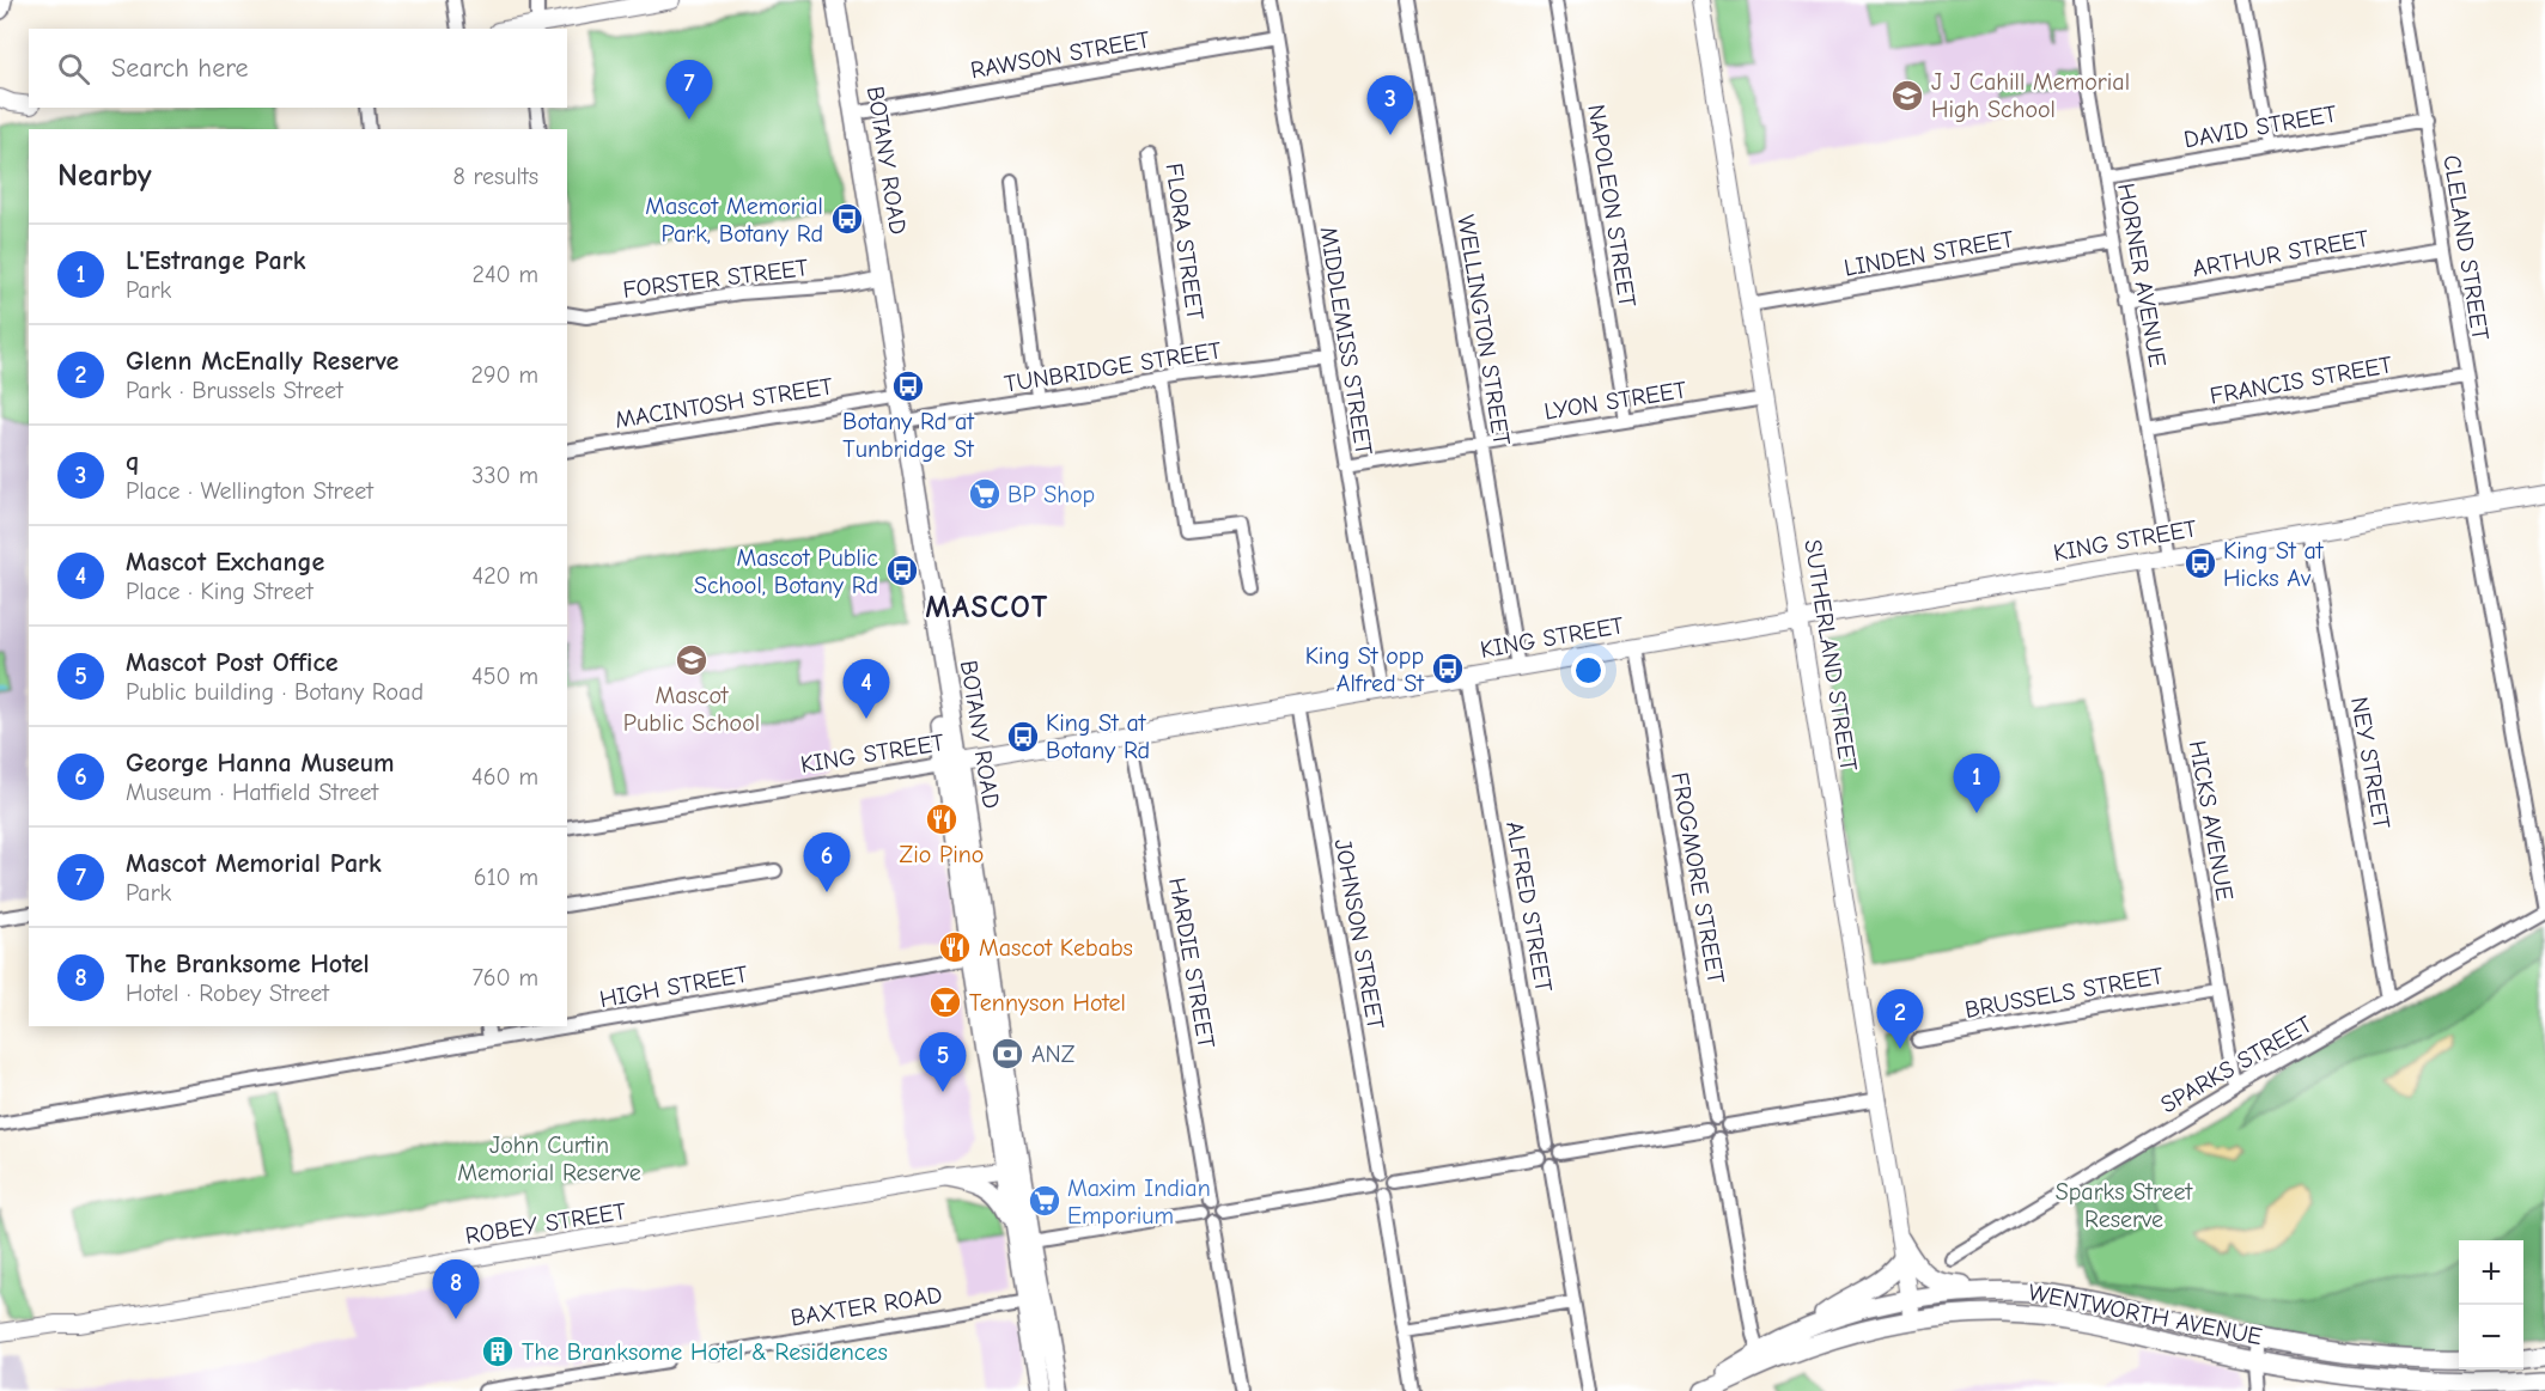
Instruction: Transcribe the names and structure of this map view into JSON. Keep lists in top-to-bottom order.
{
  "streets": {
    "main road": ["BOTANY ROAD", "WENTWORTH AVENUE"],
    "street": [
      "RAWSON STREET",
      "DAVID STREET",
      "NAPOLEON STREET",
      "FLORA STREET",
      "CLELAND STREET",
      "LINDEN STREET",
      "ARTHUR STREET",
      "HORNER AVENUE",
      "FORSTER STREET",
      "WELLINGTON STREET",
      "MIDDLEMISS STREET",
      "TUNBRIDGE STREET",
      "FRANCIS STREET",
      "LYON STREET",
      "MACINTOSH STREET",
      "KING STREET",
      "SUTHERLAND STREET",
      "NEY STREET",
      "HICKS AVENUE",
      "FROGMORE STREET",
      "ALFRED STREET",
      "JOHNSON STREET",
      "HARDIE STREET",
      "HIGH STREET",
      "BRUSSELS STREET",
      "SPARKS STREET",
      "ROBEY STREET",
      "BAXTER ROAD"
    ]
  },
  "crossings": [
    ["RAWSON STREET", "BOTANY ROAD"],
    ["RAWSON STREET", "MIDDLEMISS STREET"],
    ["DAVID STREET", "CLELAND STREET"],
    ["DAVID STREET", "HORNER AVENUE"],
    ["BOTANY ROAD", "FORSTER STREET"],
    ["BOTANY ROAD", "TUNBRIDGE STREET"],
    ["BOTANY ROAD", "MACINTOSH STREET"],
    ["BOTANY ROAD", "KING STREET"],
    ["BOTANY ROAD", "HIGH STREET"],
    ["BOTANY ROAD", "ROBEY STREET"],
    ["BOTANY ROAD", "BAXTER ROAD"],
    ["NAPOLEON STREET", "LYON STREET"],
    ["FLORA STREET", "TUNBRIDGE STREET"],
    ["CLELAND STREET", "ARTHUR STREET"],
    ["CLELAND STREET", "FRANCIS STREET"],
    ["CLELAND STREET", "KING STREET"],
    ["CLELAND STREET", "SPARKS STREET"],
    ["LINDEN STREET", "HORNER AVENUE"],
    ["LINDEN STREET", "SUTHERLAND STREET"],
    ["ARTHUR STREET", "HORNER AVENUE"],
    ["HORNER AVENUE", "FRANCIS STREET"],
    ["HORNER AVENUE", "KING STREET"],
    ["WELLINGTON STREET", "LYON STREET"],
    ["WELLINGTON STREET", "KING STREET"],
    ["MIDDLEMISS STREET", "TUNBRIDGE STREET"],
    ["MIDDLEMISS STREET", "LYON STREET"],
    ["MIDDLEMISS STREET", "KING STREET"],
    ["LYON STREET", "SUTHERLAND STREET"],
    ["KING STREET", "SUTHERLAND STREET"],
    ["KING STREET", "NEY STREET"],
    ["KING STREET", "HICKS AVENUE"],
    ["KING STREET", "FROGMORE STREET"],
    ["KING STREET", "ALFRED STREET"],
    ["KING STREET", "JOHNSON STREET"],
    ["KING STREET", "HARDIE STREET"],
    ["SUTHERLAND STREET", "WENTWORTH AVENUE"],
    ["NEY STREET", "SPARKS STREET"],
    ["HICKS AVENUE", "BRUSSELS STREET"],
    ["HICKS AVENUE", "SPARKS STREET"]
  ],
  "districts": ["MASCOT"],
  "parks": ["John Curtin Memorial Reserve", "Sparks Street Reserve"],
  "places": {
    "school or university": ["J J Cahill Memorial High School", "Mascot Public School"],
    "bus stop": [
      "Mascot Memorial Park, Botany Rd",
      "Botany Rd at Tunbridge St",
      "King St at Hicks Av",
      "Mascot Public School, Botany Rd",
      "King St opp Alfred St",
      "King St at Botany Rd"
    ],
    "supermarket": ["BP Shop", "Maxim Indian Emporium"],
    "restaurant": ["Zio Pino", "Mascot Kebabs"],
    "bar": ["Tennyson Hotel"],
    "bank": ["ANZ"],
    "building": ["The Branksome Hotel & Residences"]
  },
  "page": {
    "search": "Search here",
    "pins": [
      "7",
      "3",
      "4",
      "1",
      "6",
      "2",
      "5",
      "8"
    ],
    "heading": ["Nearby", "8 results"],
    "list": [
      {
        "mark": "1",
        "name": "L'Estrange Park",
        "note": "Park",
        "value": "240 m"
      },
      {
        "mark": "2",
        "name": "Glenn McEnally Reserve",
        "note": "Park · Brussels Street",
        "value": "290 m"
      },
      {
        "mark": "3",
        "name": "q",
        "note": "Place · Wellington Street",
        "value": "330 m"
      },
      {
        "mark": "4",
        "name": "Mascot Exchange",
        "note": "Place · King Street",
        "value": "420 m"
      },
      {
        "mark": "5",
        "name": "Mascot Post Office",
        "note": "Public building · Botany Road",
        "value": "450 m"
      },
      {
        "mark": "6",
        "name": "George Hanna Museum",
        "note": "Museum · Hatfield Street",
        "value": "460 m"
      },
      {
        "mark": "7",
        "name": "Mascot Memorial Park",
        "note": "Park",
        "value": "610 m"
      },
      {
        "mark": "8",
        "name": "The Branksome Hotel",
        "note": "Hotel · Robey Street",
        "value": "760 m"
      }
    ],
    "map_buttons": ["+", "−"]
  }
}
